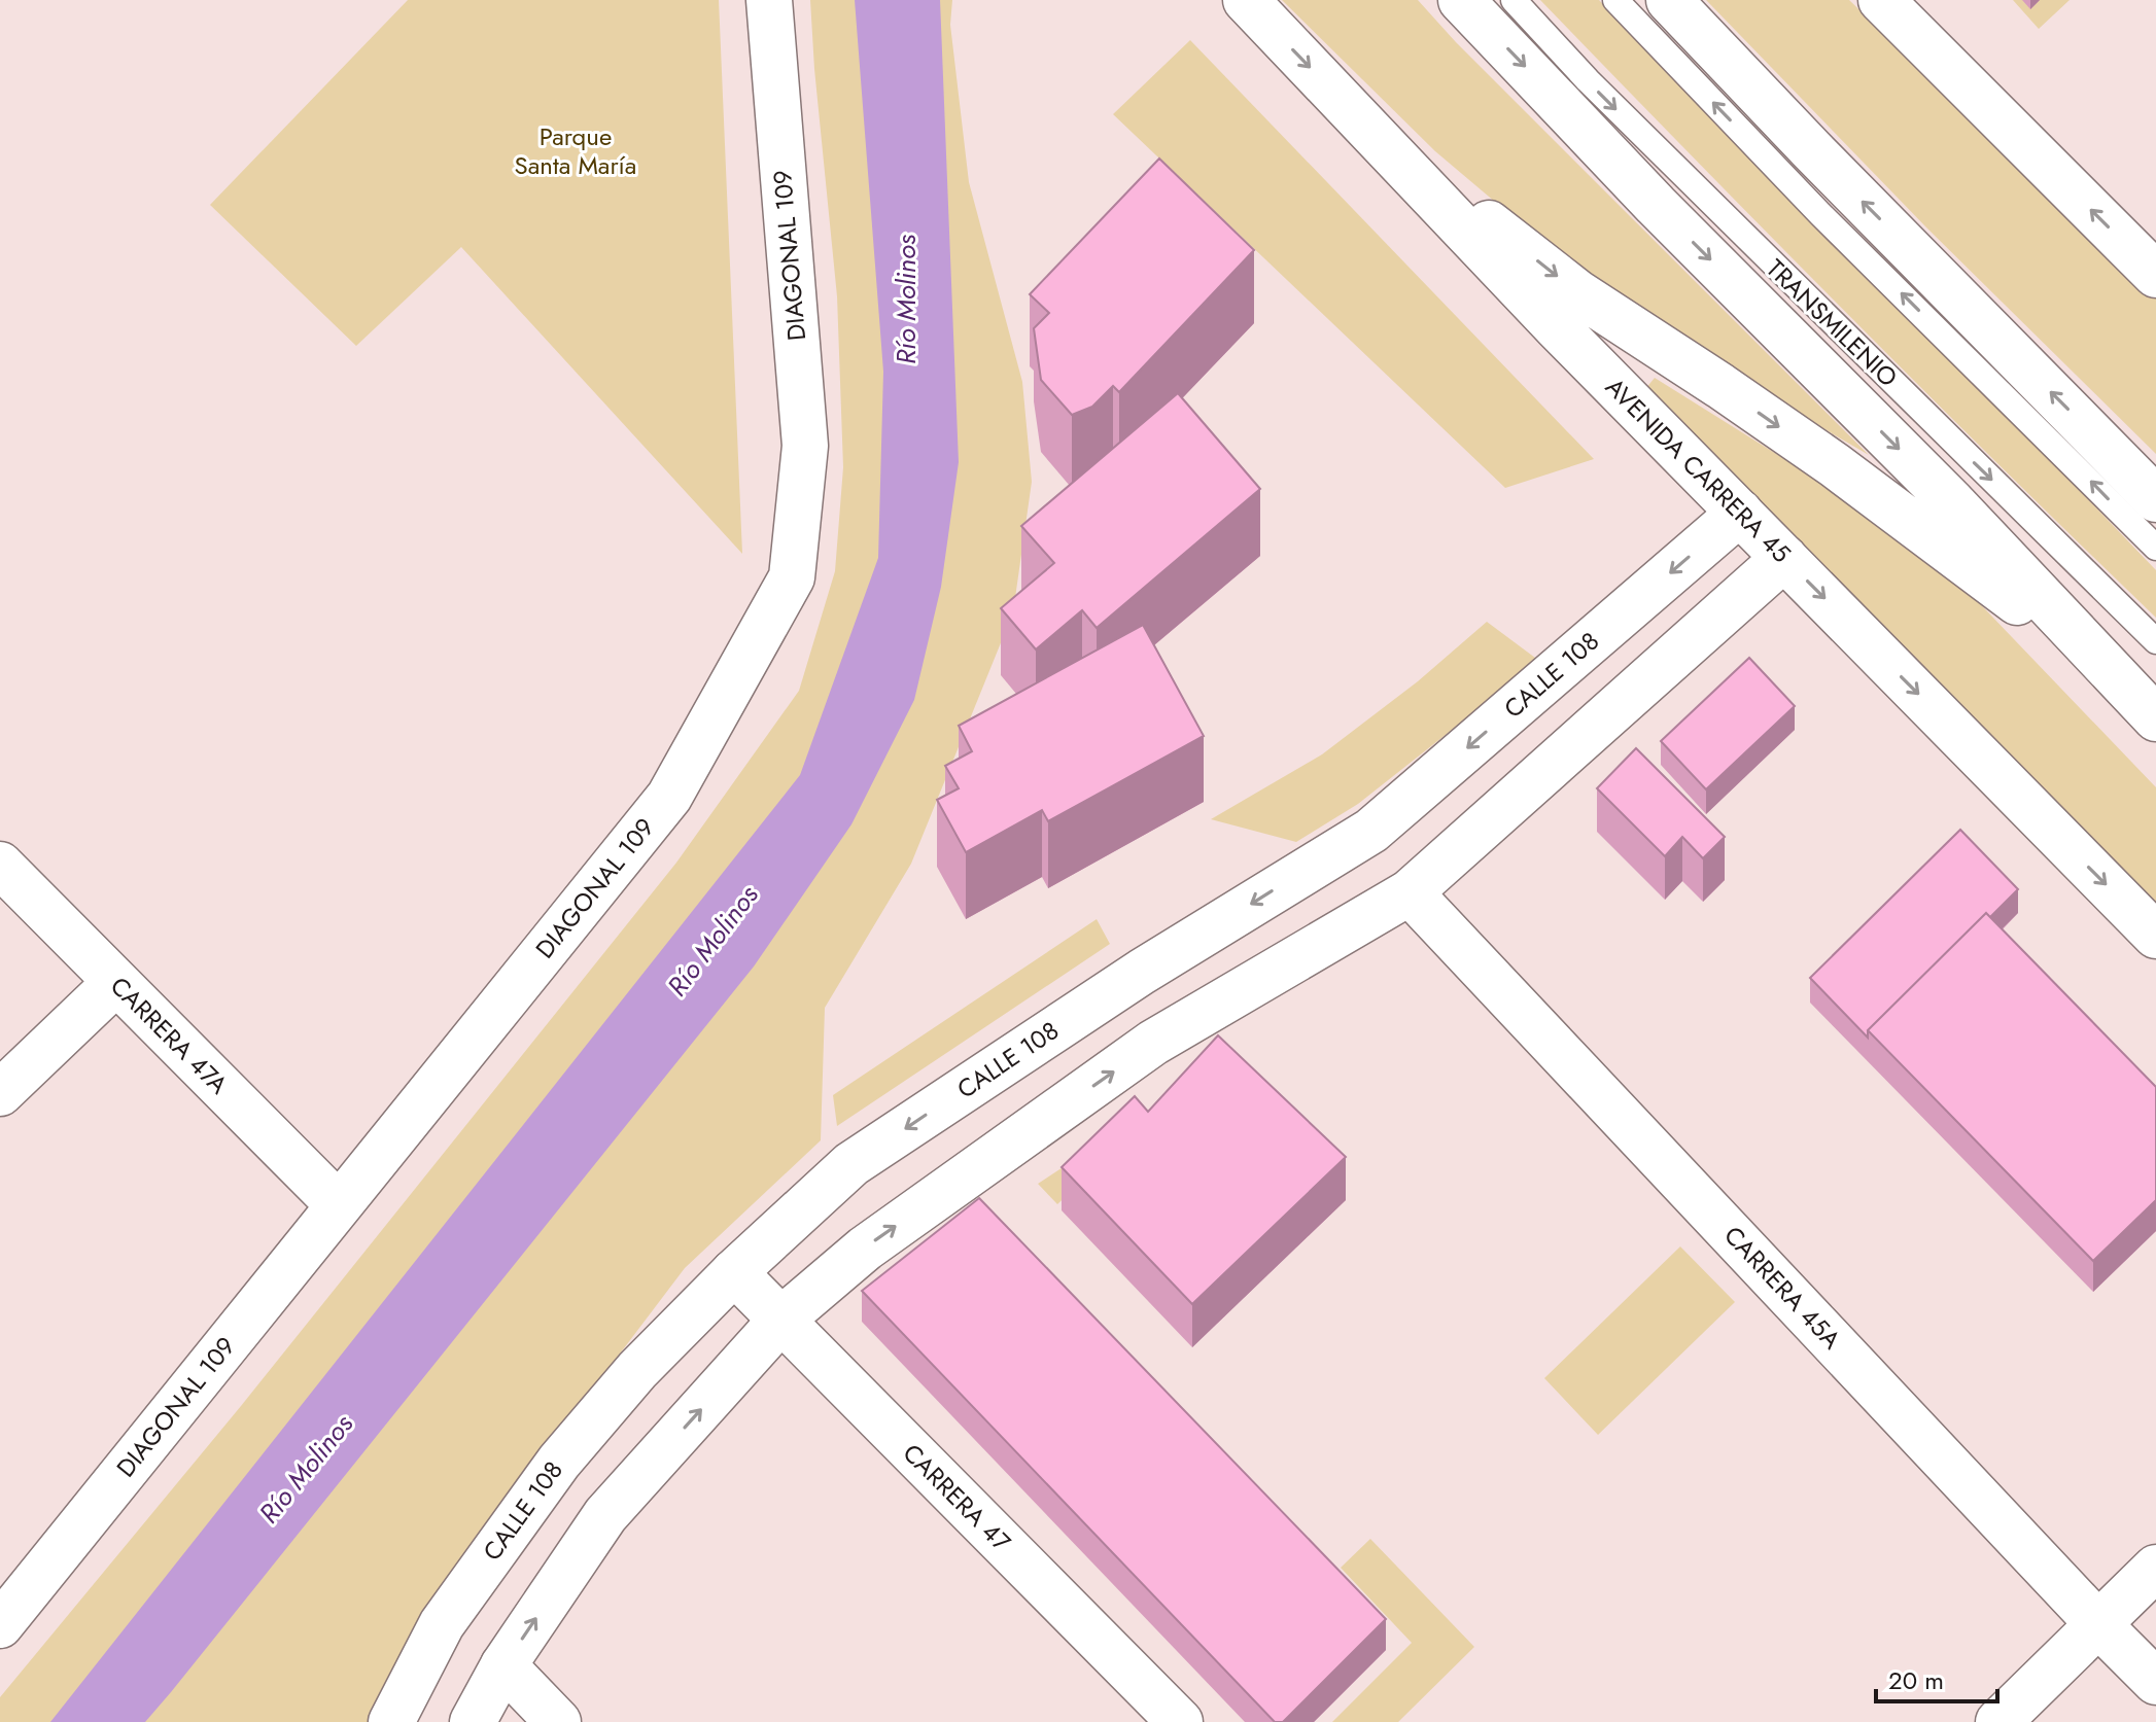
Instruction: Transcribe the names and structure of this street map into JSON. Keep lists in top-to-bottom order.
{
  "streets": {
    "main road": [
      "DIAGONAL 109",
      "AVENIDA CARRERA 45",
      "CALLE 108",
      "CARRERA 47A",
      "CARRERA 45A",
      "CARRERA 47"
    ],
    "lane": ["TRANSMILENIO"]
  },
  "crossings": [
    ["DIAGONAL 109", "CARRERA 47A"],
    ["AVENIDA CARRERA 45", "CALLE 108"],
    ["CALLE 108", "CARRERA 47"]
  ],
  "water": ["Río Molinos"],
  "parks": ["Parque Santa María"],
  "scale_bar": "20 m"
}
